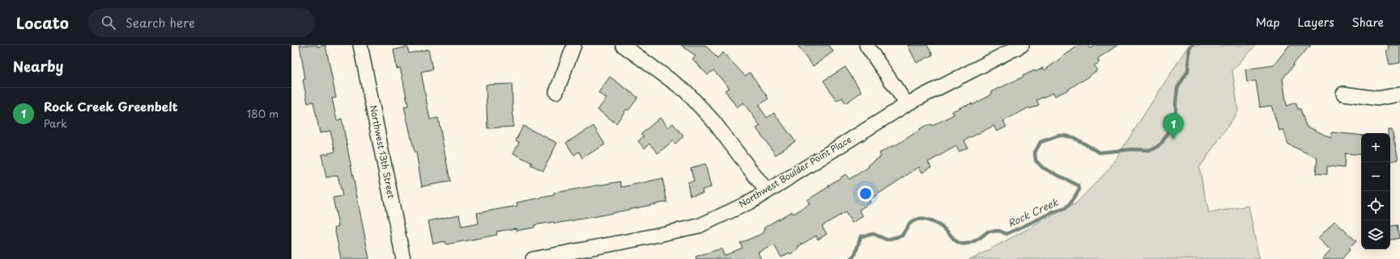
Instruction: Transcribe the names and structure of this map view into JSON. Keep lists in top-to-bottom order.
{
  "streets": {
    "street": ["Northwest 13th Street", "Northwest Boulder Point Place"]
  },
  "water": ["Rock Creek"],
  "page": {
    "header": "Locato",
    "search": "Search here",
    "nav": ["Map", "Layers", "Share"],
    "heading": "Nearby",
    "list": [
      {
        "mark": "1",
        "name": "Rock Creek Greenbelt",
        "note": "Park",
        "value": "180 m"
      }
    ],
    "pins": "1",
    "map_buttons": ["+", "−"]
  }
}
